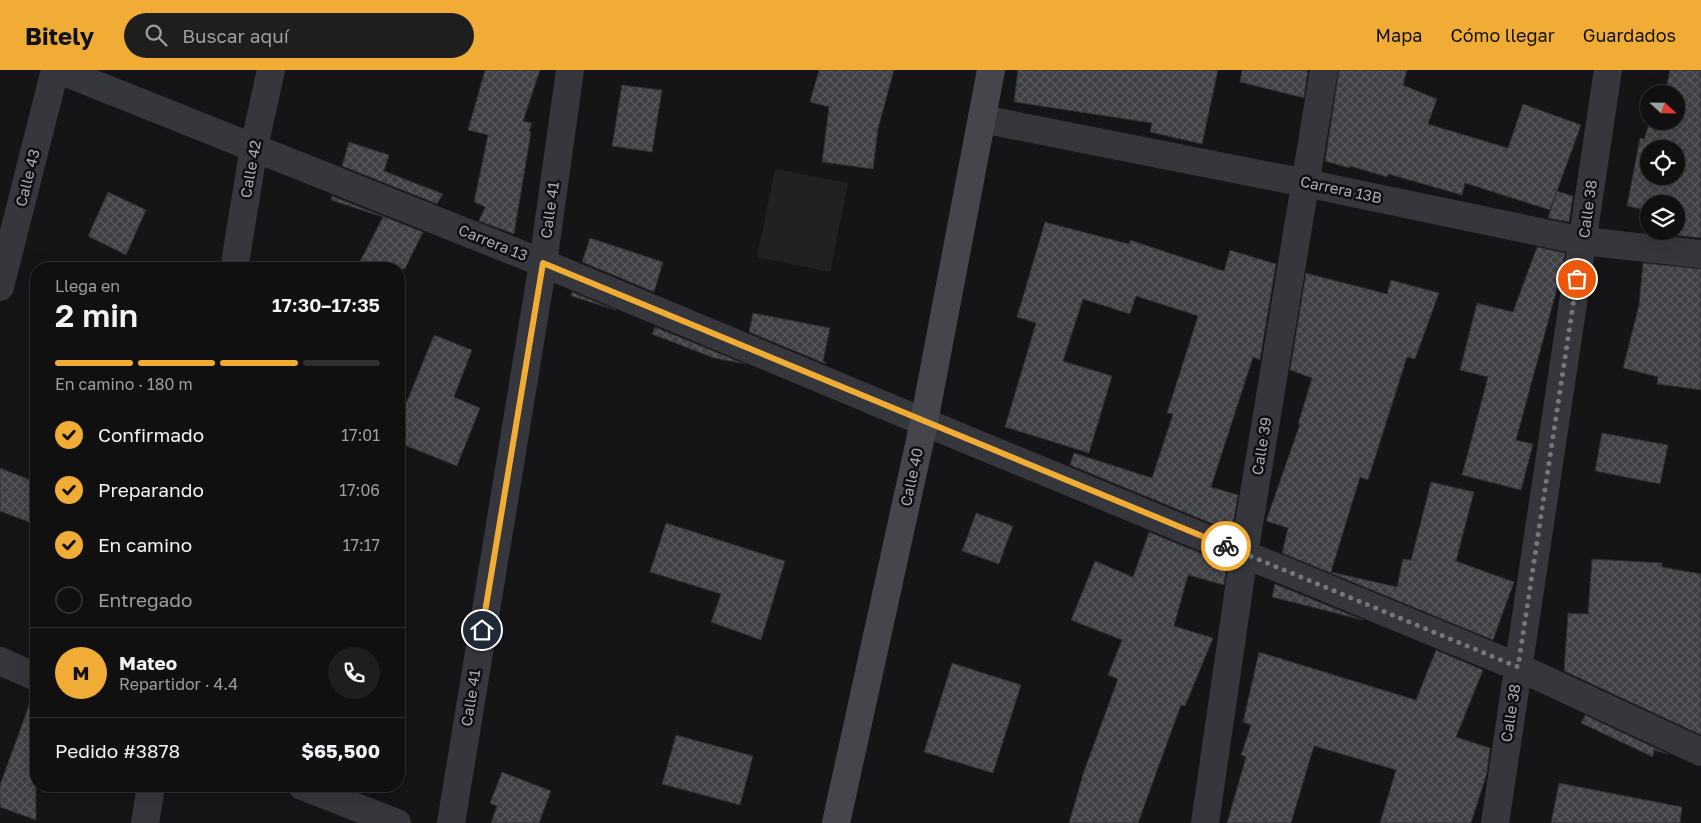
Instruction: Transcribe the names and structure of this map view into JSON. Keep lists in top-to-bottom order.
{
  "streets": {
    "street": [
      "Calle 42",
      "Calle 43",
      "Carrera 13B",
      "Calle 38",
      "Calle 41",
      "Carrera 13",
      "Calle 39",
      "Calle 40"
    ]
  },
  "crossings": [
    ["Calle 42", "Carrera 13"],
    ["Carrera 13B", "Calle 38"],
    ["Carrera 13B", "Calle 39"],
    ["Carrera 13B", "Calle 40"],
    ["Calle 38", "Carrera 13"],
    ["Calle 41", "Carrera 13"],
    ["Carrera 13", "Calle 39"],
    ["Carrera 13", "Calle 40"]
  ],
  "north": "right",
  "page": {
    "header": "Bitely",
    "search": "Buscar aquí",
    "nav": ["Mapa", "Cómo llegar", "Guardados"],
    "heading": ["2 min", "Llega en", "17:30–17:35"],
    "panel": [
      "Mateo",
      "Repartidor · 4.4",
      "Pedido #3878",
      "$65,500"
    ],
    "bar": "En camino · 180 m",
    "list": [
      ["Confirmado", "17:01"],
      ["Preparando", "17:06"],
      ["En camino", "17:17"],
      "Entregado"
    ],
    "round": "M"
  }
}
